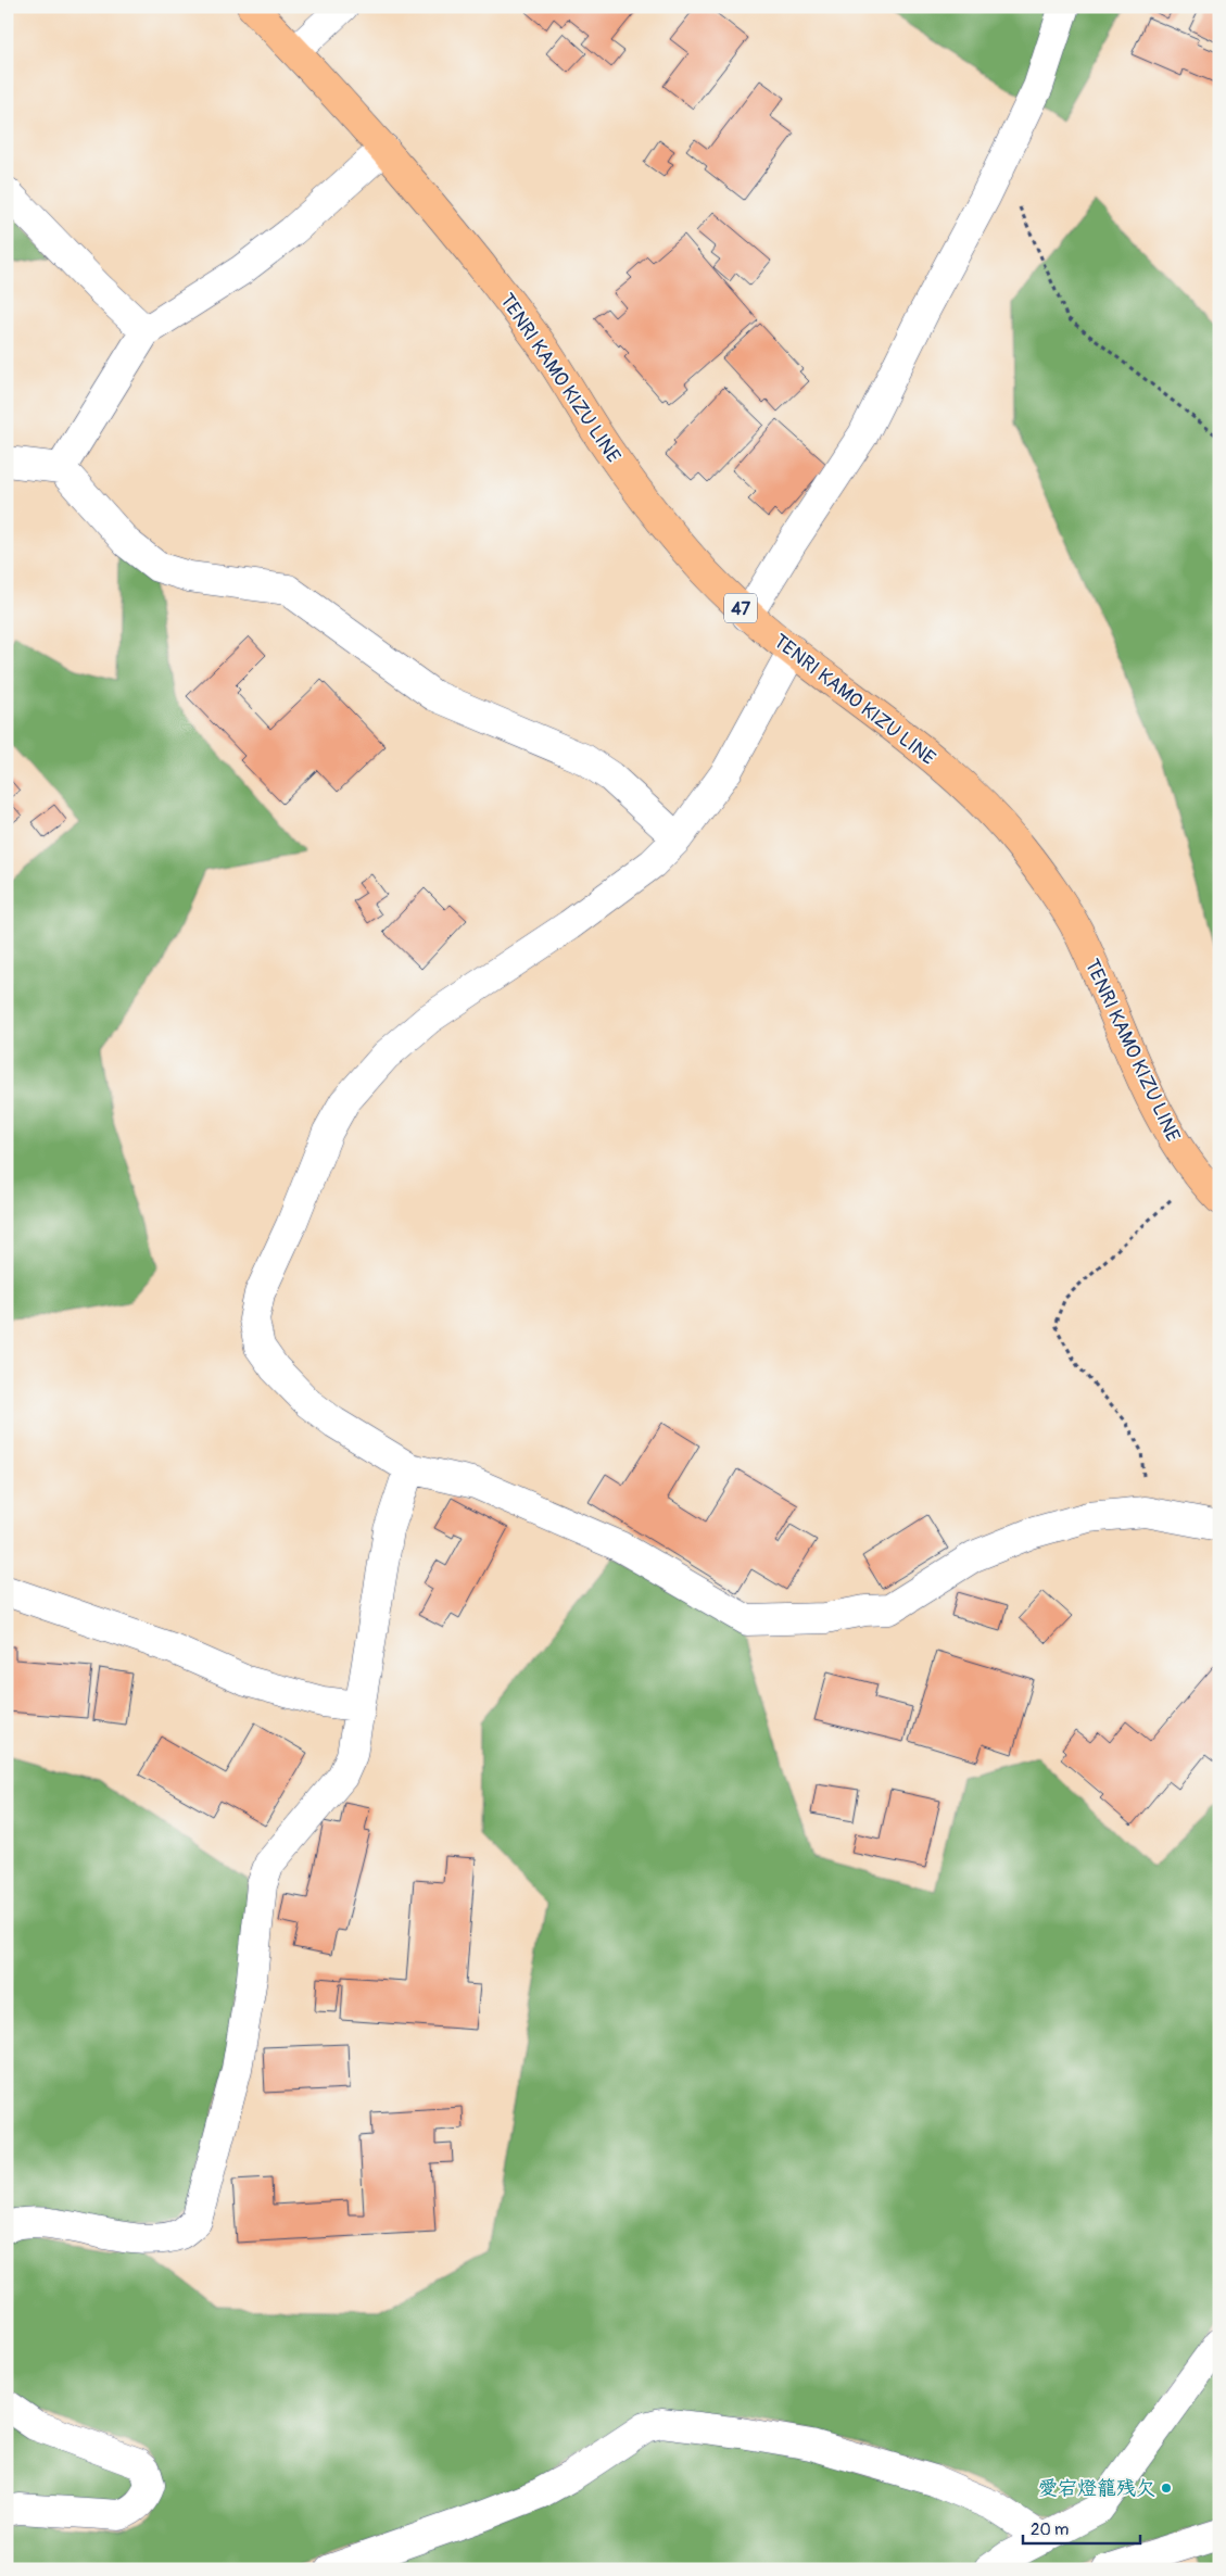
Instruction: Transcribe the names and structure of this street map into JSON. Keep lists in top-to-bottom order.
{
  "streets": {
    "main road": ["TENRI KAMO KIZU LINE", "47"]
  },
  "places": ["愛宕燈籠残欠"],
  "scale_bar": "20 m"
}
